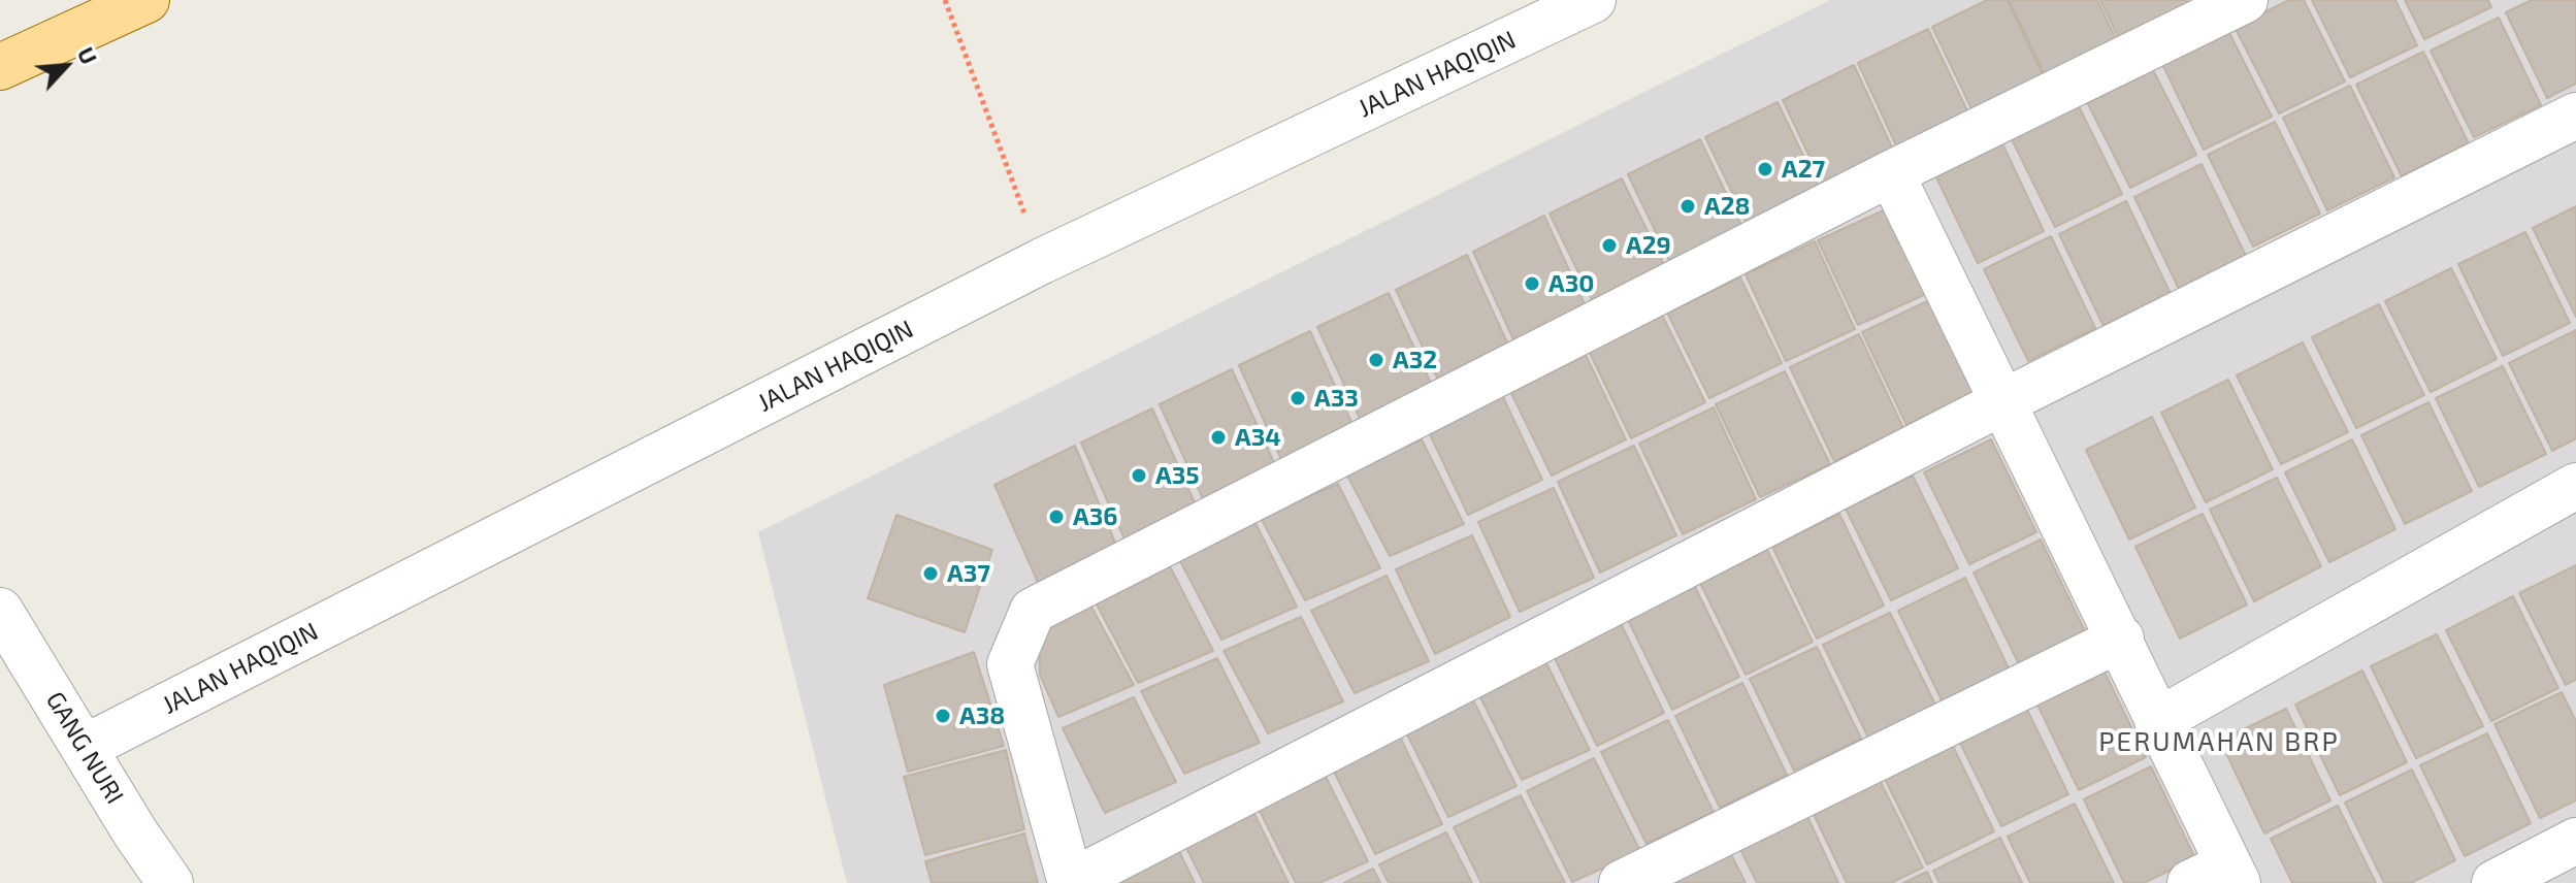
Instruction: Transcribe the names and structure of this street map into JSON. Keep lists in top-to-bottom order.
{
  "streets": {
    "street": ["JALAN HAQIQIN", "GANG NURI"]
  },
  "crossings": [
    ["JALAN HAQIQIN", "GANG NURI"]
  ],
  "districts": ["PERUMAHAN BRP"],
  "places": [
    "A27",
    "A28",
    "A29",
    "A30",
    "A32",
    "A33",
    "A34",
    "A35",
    "A36",
    "A37",
    "A38"
  ],
  "north": "top right"
}
